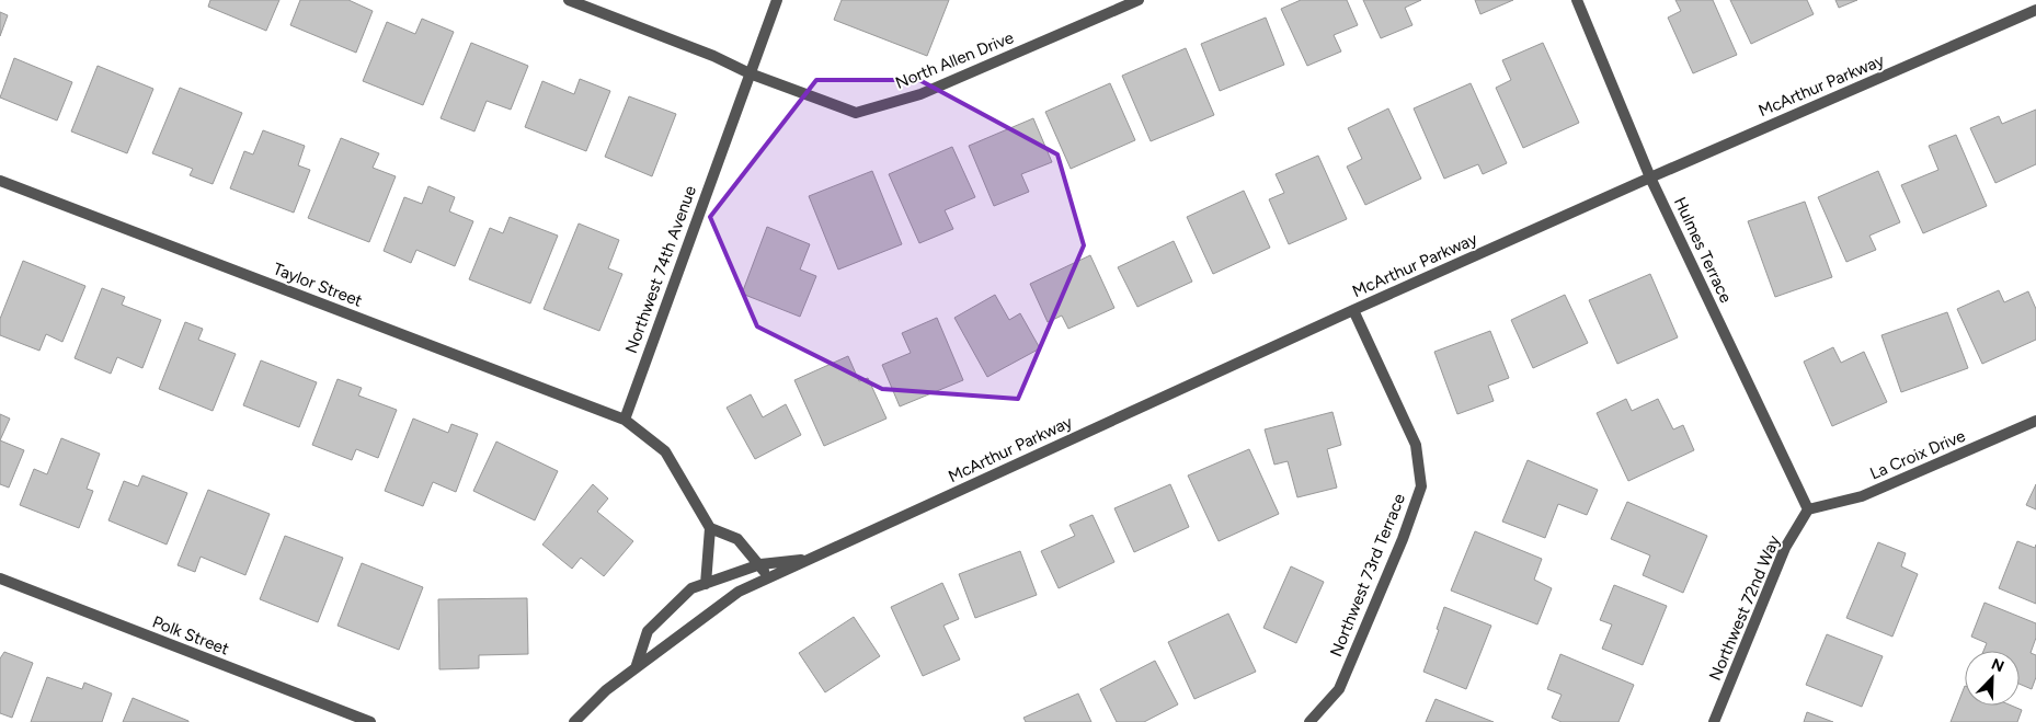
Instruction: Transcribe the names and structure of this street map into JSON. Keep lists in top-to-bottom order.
{
  "streets": {
    "street": [
      "North Allen Drive",
      "McArthur Parkway",
      "Hulmes Terrace",
      "Northwest 74th Avenue",
      "Taylor Street",
      "La Croix Drive",
      "Northwest 73rd Terrace",
      "Northwest 72nd Way",
      "Polk Street"
    ]
  },
  "crossings": [
    ["North Allen Drive", "Northwest 74th Avenue"],
    ["McArthur Parkway", "Hulmes Terrace"],
    ["McArthur Parkway", "Northwest 73rd Terrace"],
    ["Hulmes Terrace", "La Croix Drive"],
    ["Hulmes Terrace", "Northwest 72nd Way"],
    ["Northwest 74th Avenue", "Taylor Street"],
    ["La Croix Drive", "Northwest 72nd Way"]
  ],
  "north": "top right"
}
